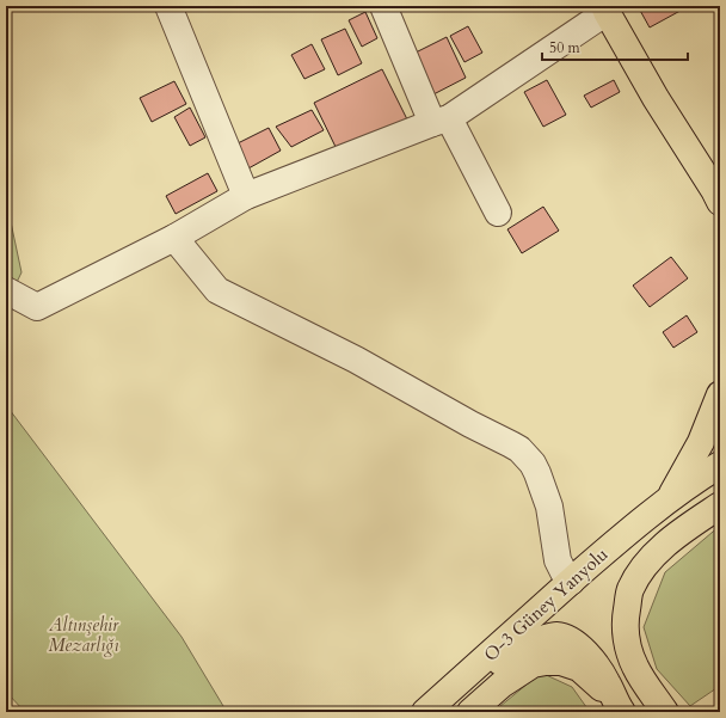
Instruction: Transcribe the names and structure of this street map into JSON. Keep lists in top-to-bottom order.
{
  "streets": {
    "main road": ["O-3 Güney Yanyolu"]
  },
  "parks": ["Altınşehir Mezarlığı"],
  "scale_bar": "50 m"
}
